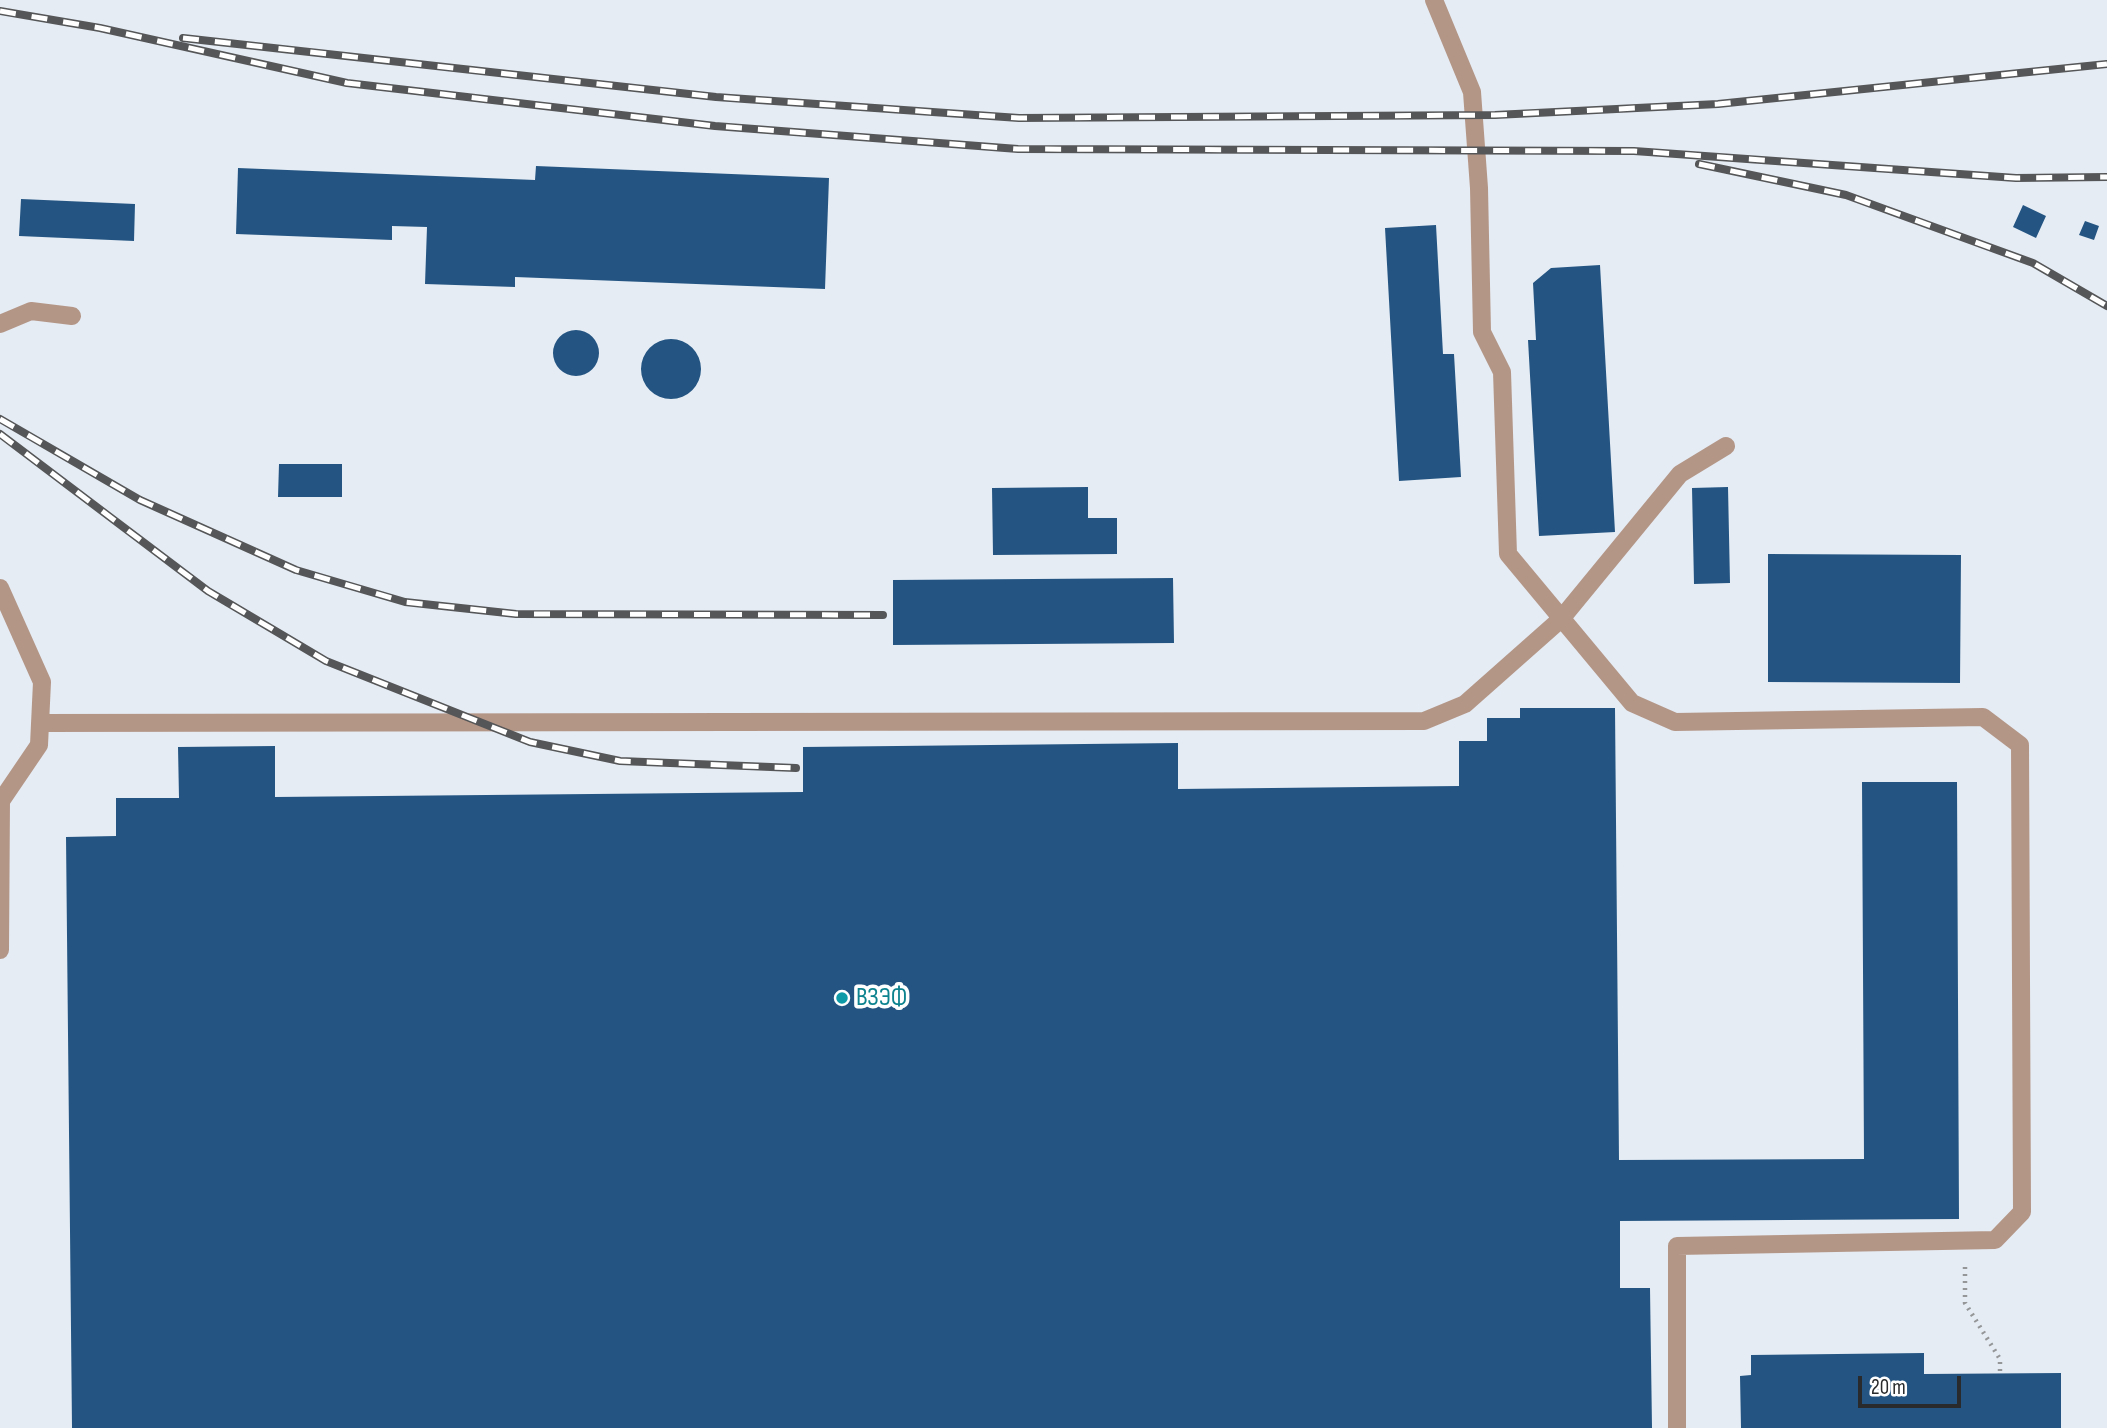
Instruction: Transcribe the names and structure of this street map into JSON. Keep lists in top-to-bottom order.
{
  "places": ["ВЗЭФ"],
  "scale_bar": "20 m"
}
